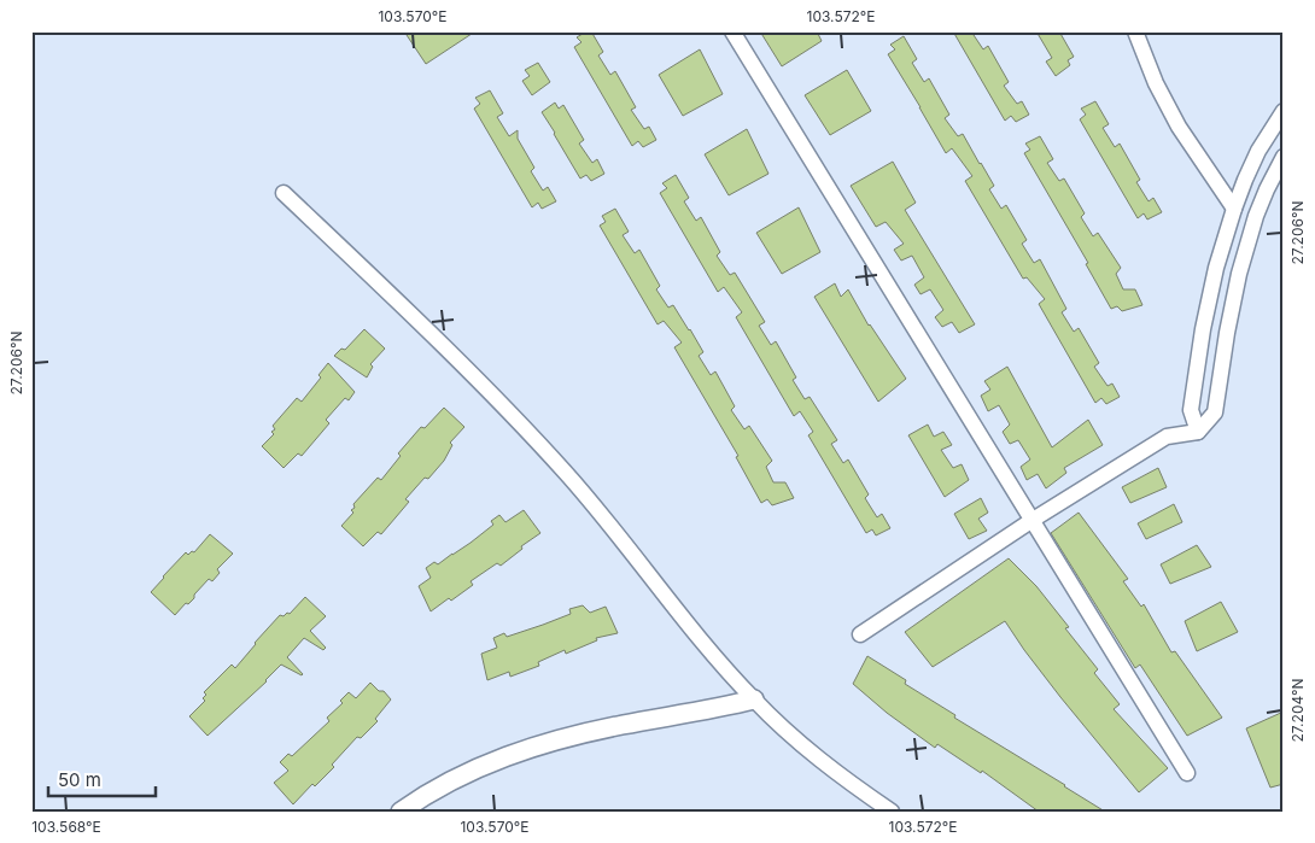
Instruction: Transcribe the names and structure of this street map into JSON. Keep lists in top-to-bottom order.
{
  "scale_bar": "50 m",
  "coordinates": [
    "103.570°E",
    "103.572°E",
    "27.206°N",
    "27.204°N",
    "103.568°E"
  ]
}
